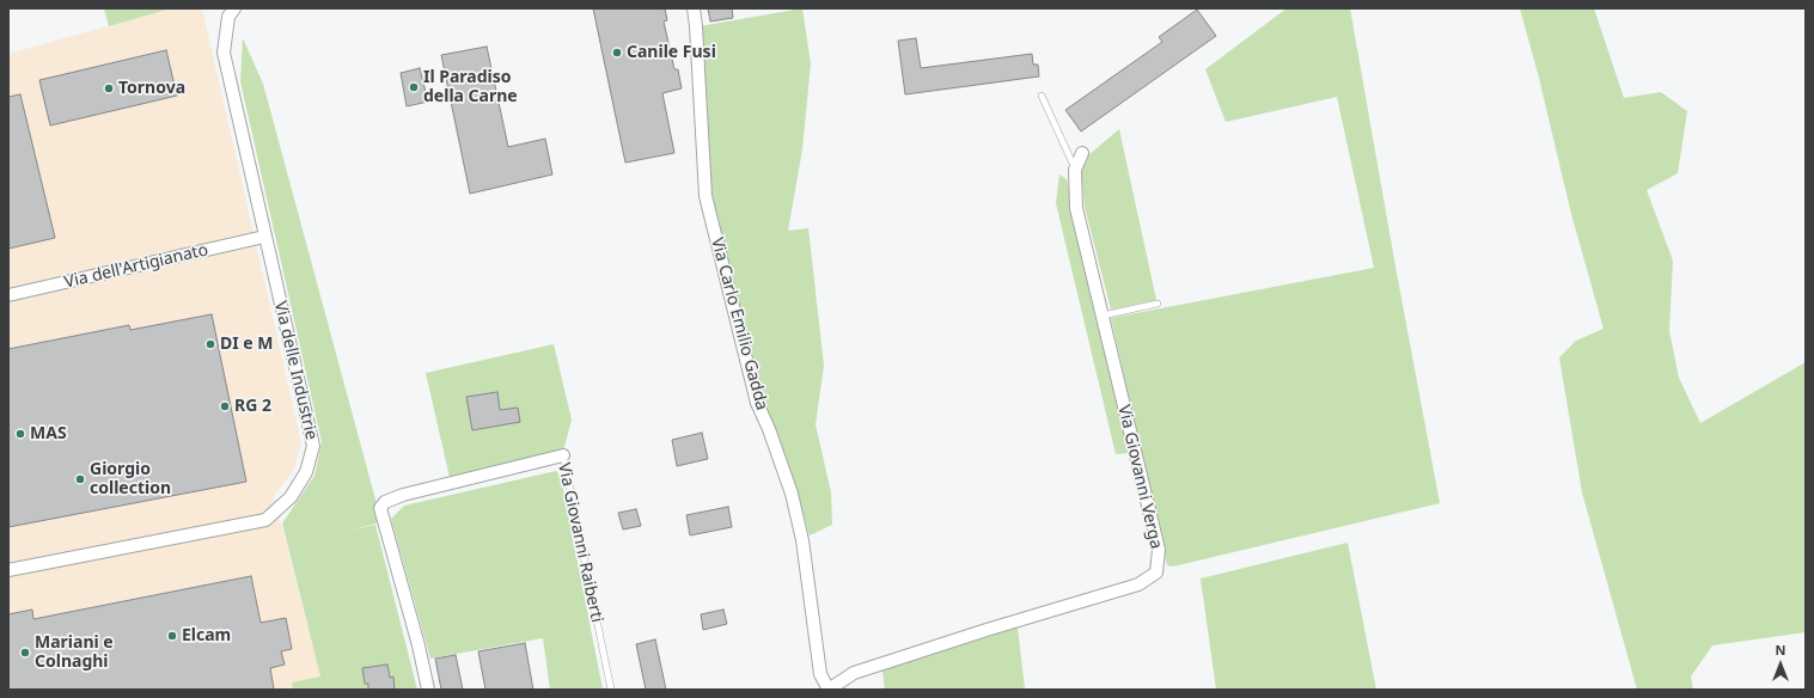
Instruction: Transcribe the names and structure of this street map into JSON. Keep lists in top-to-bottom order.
{
  "streets": {
    "street": [
      "Via dell'Artigianato",
      "Via Carlo Emilio Gadda",
      "Via delle Industrie",
      "Via Giovanni Verga",
      "Via Giovanni Raiberti"
    ]
  },
  "crossings": [
    ["Via dell'Artigianato", "Via delle Industrie"],
    ["Via Carlo Emilio Gadda", "Via Giovanni Verga"]
  ],
  "places": [
    "Canile Fusi",
    "Il Paradiso della Carne",
    "Tornova",
    "DI e M",
    "RG 2",
    "MAS",
    "Giorgio collection",
    "Elcam",
    "Mariani e Colnaghi"
  ],
  "north": "top"
}
